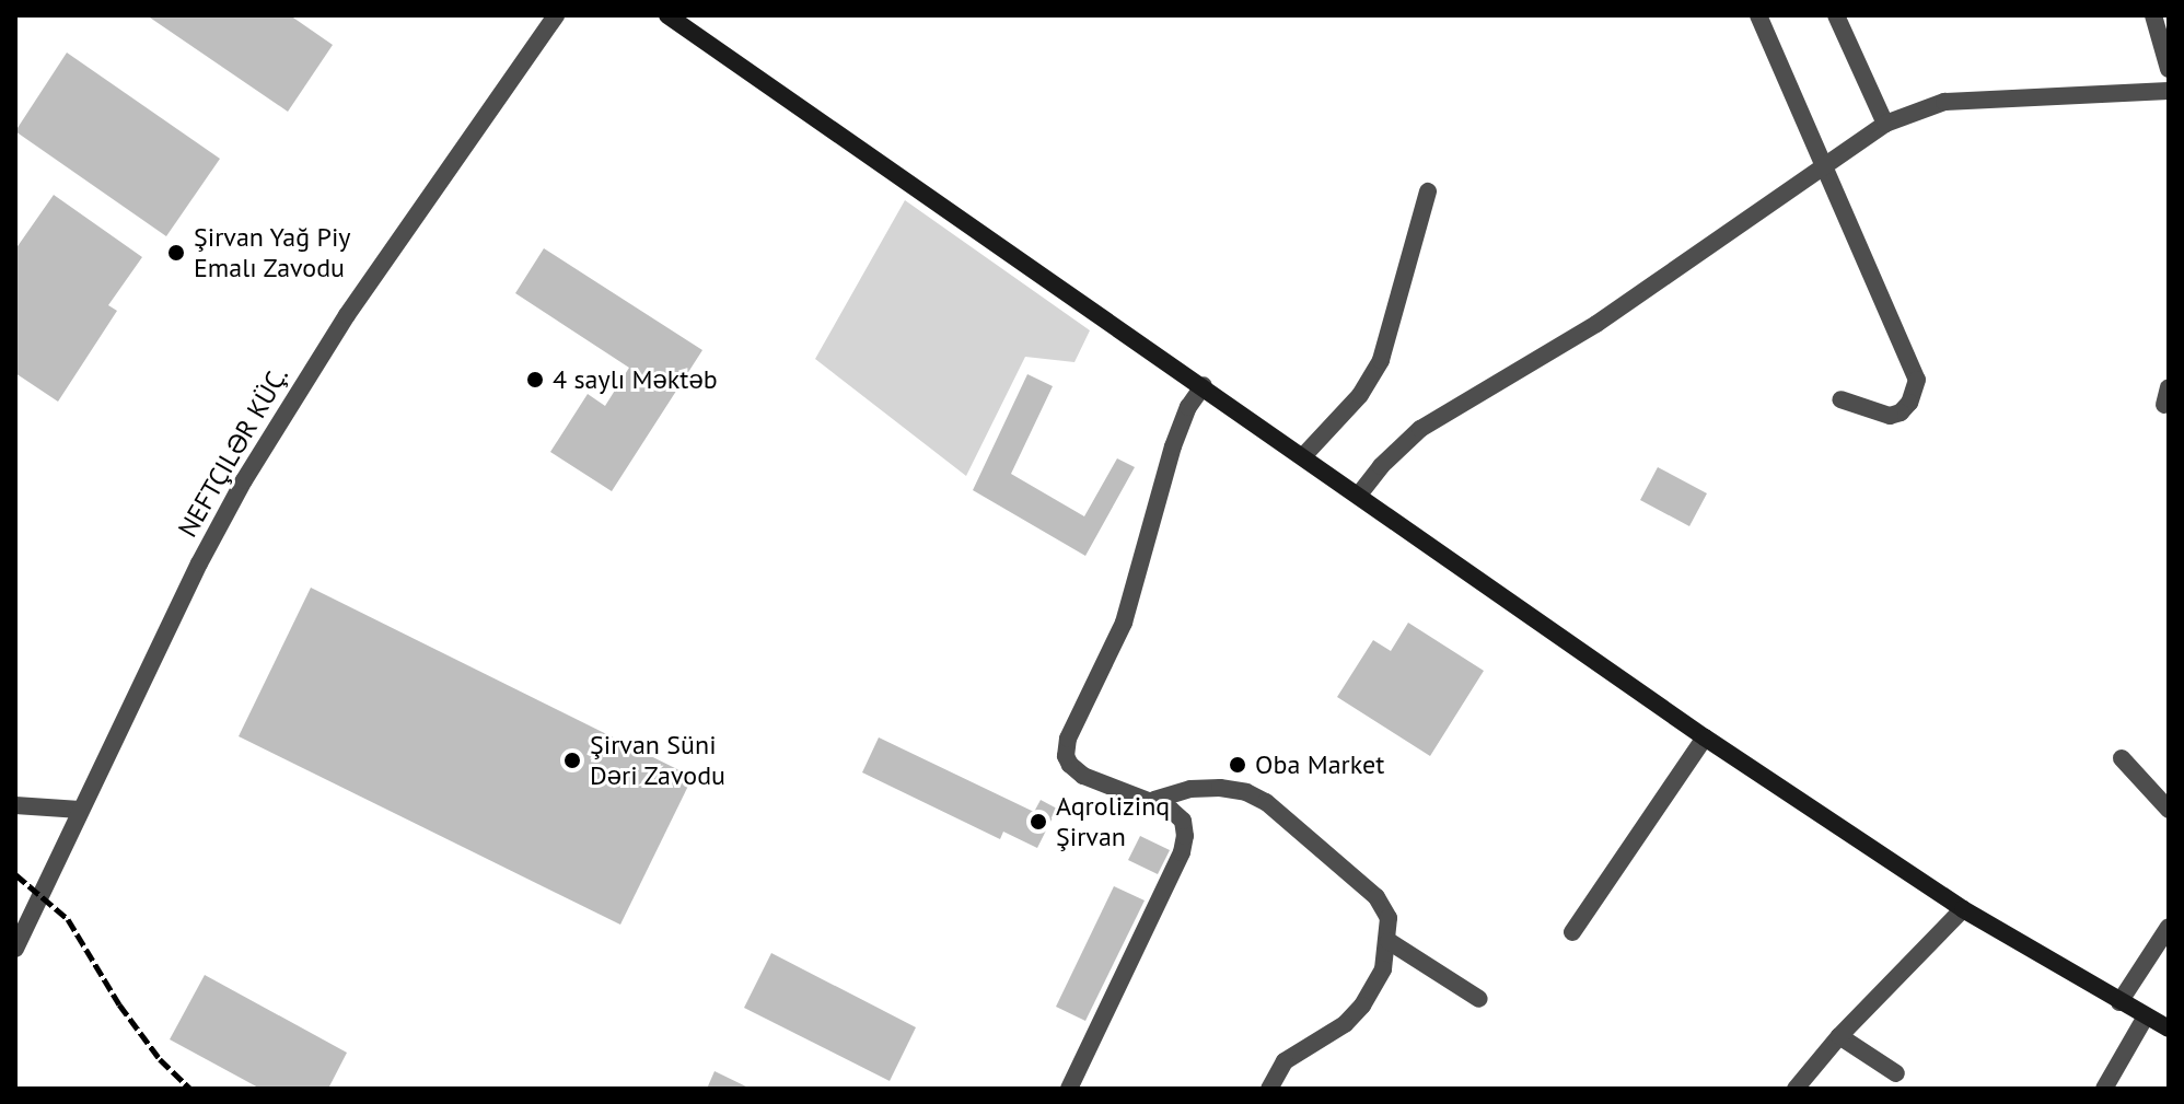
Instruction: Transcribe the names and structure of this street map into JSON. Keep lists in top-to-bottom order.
{
  "streets": {
    "street": ["NEFTÇILƏR KÜÇ."]
  },
  "places": [
    "Şirvan Yağ Piy Emalı Zavodu",
    "4 saylı Məktəb",
    "Şirvan Süni Dəri Zavodu",
    "Oba Market",
    "Aqrolizinq Şirvan"
  ]
}
